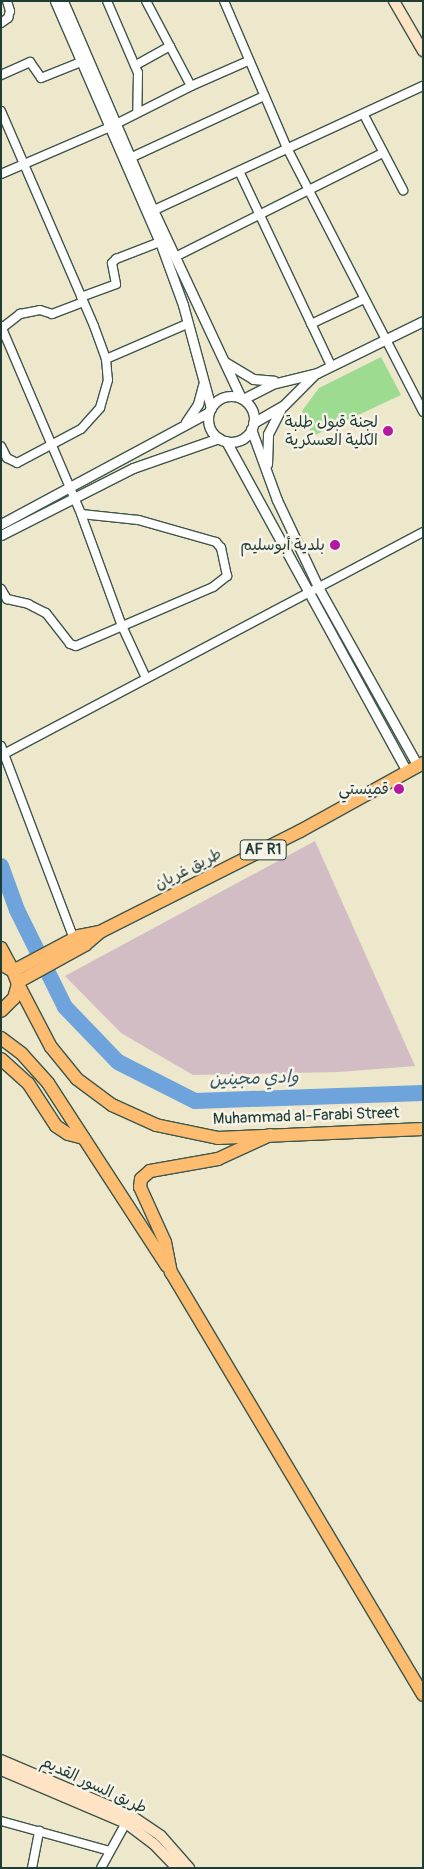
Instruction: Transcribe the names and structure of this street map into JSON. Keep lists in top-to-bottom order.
{
  "streets": {
    "highway": ["AF R1", "طريق غريان", "Muhammad al-Farabi Street"],
    "main road": ["طريق السور القديم"]
  },
  "crossings": [
    ["طريق غريان", "Muhammad al-Farabi Street"]
  ],
  "water": ["وادي مجينين"],
  "places": ["لجنة قبول طلبة الكلية العسكرية", "بلدية أبوسليم", "قميستي"]
}
